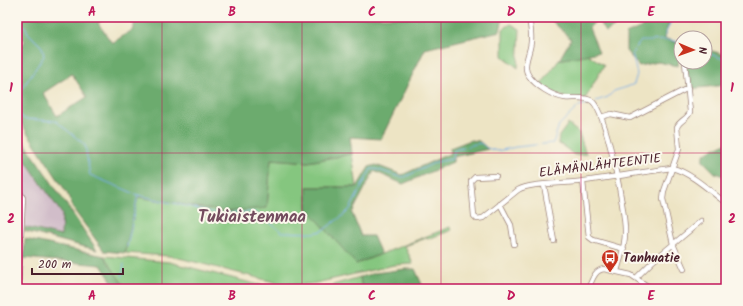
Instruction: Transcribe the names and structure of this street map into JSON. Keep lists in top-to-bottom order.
{
  "streets": {
    "street": ["ELÄMÄNLÄHTEENTIE"]
  },
  "districts": ["Tukiaistenmaa"],
  "places": {
    "bus stop": ["Tanhuatie"]
  },
  "scale_bar": "200 m",
  "north": "right",
  "grid": {
    "columns": [
      "A",
      "B",
      "C",
      "D",
      "E"
    ],
    "rows": ["1", "2"]
  }
}
